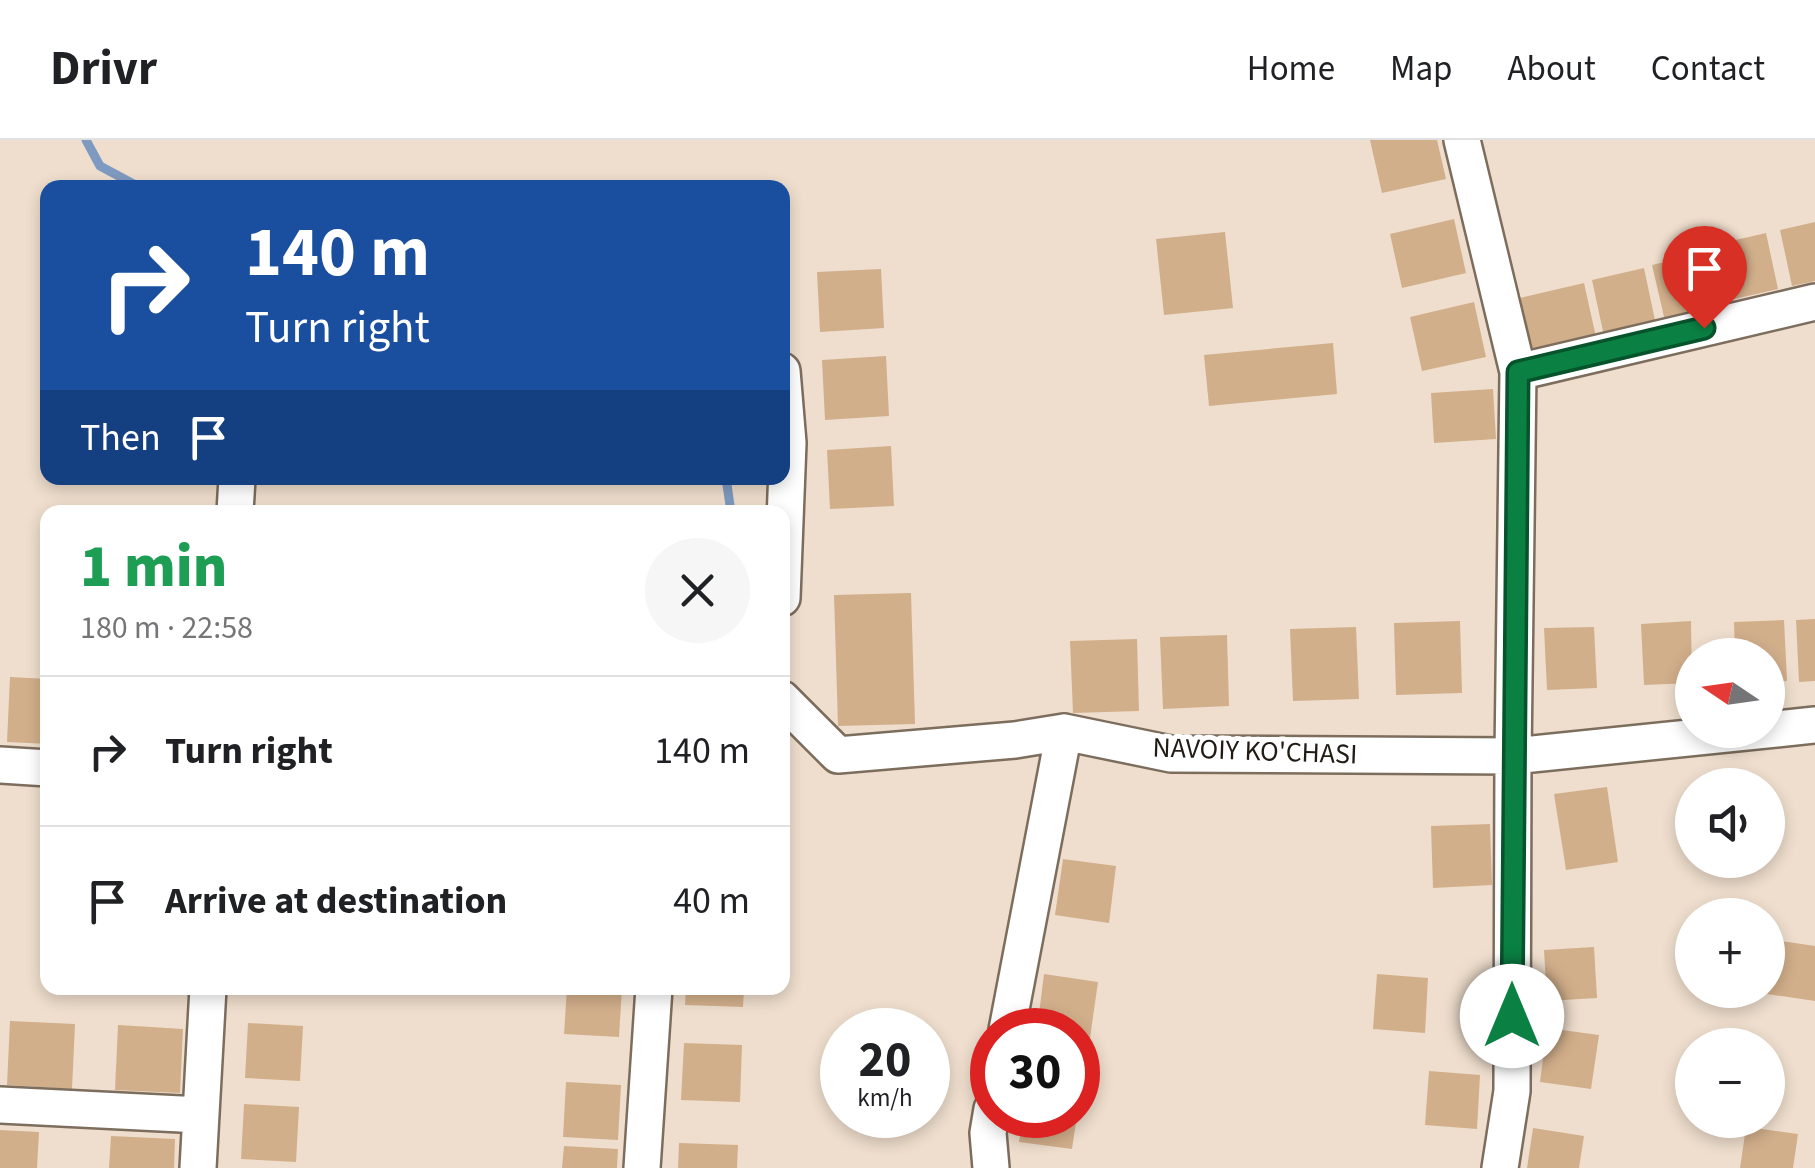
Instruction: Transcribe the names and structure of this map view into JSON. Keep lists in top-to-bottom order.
{
  "streets": {
    "street": ["NAVOIY KO'CHASI"]
  },
  "north": "left",
  "page": {
    "header": "Drivr",
    "nav": [
      "Home",
      "Map",
      "About",
      "Contact"
    ],
    "turn": ["140 m", "Turn right"],
    "then": "Then",
    "heading": ["1 min", "180 m · 22:58"],
    "map_buttons": ["+", "−"],
    "list": [
      {
        "name": "Turn right",
        "value": "140 m"
      },
      {
        "name": "Arrive at destination",
        "value": "40 m"
      }
    ],
    "speed": "20 km/h",
    "limit": "30"
  }
}
